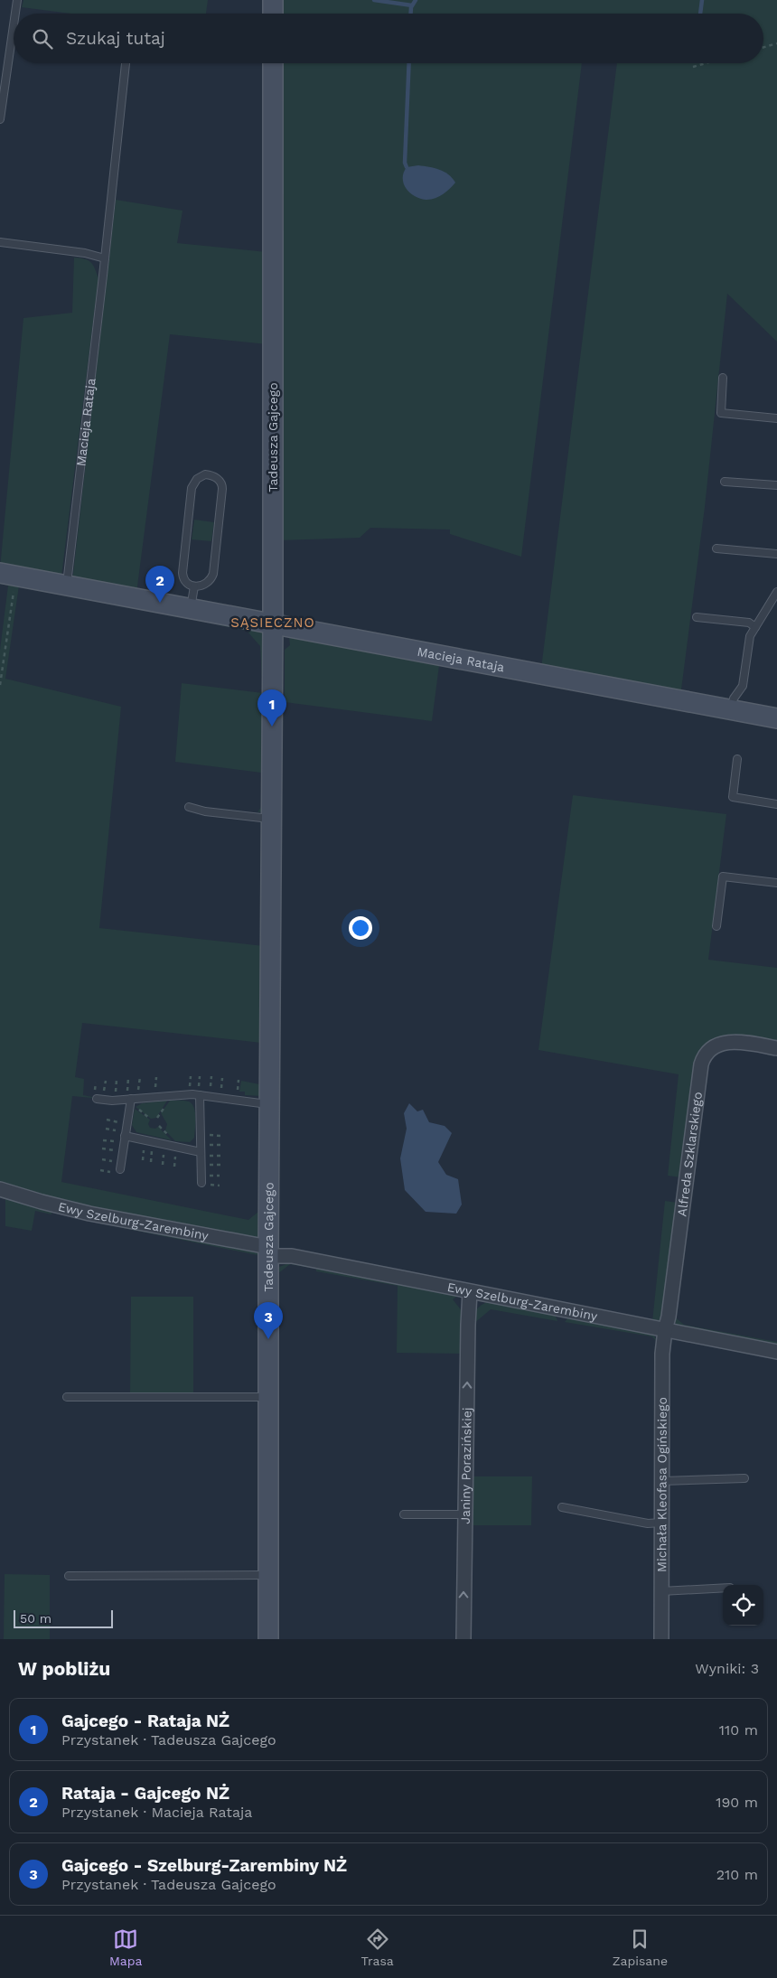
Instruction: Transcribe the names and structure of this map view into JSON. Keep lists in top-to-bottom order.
{
  "streets": {
    "street": [
      "Macieja Rataja",
      "Tadeusza Gajcego",
      "Alfreda Szklarskiego",
      "Ewy Szelburg-Zarembiny",
      "Janiny Porazińskiej",
      "Michała Kleofasa Ogińskiego"
    ]
  },
  "crossings": [
    ["Macieja Rataja", "Tadeusza Gajcego"],
    ["Tadeusza Gajcego", "Ewy Szelburg-Zarembiny"],
    ["Alfreda Szklarskiego", "Ewy Szelburg-Zarembiny"],
    ["Alfreda Szklarskiego", "Michała Kleofasa Ogińskiego"],
    ["Ewy Szelburg-Zarembiny", "Janiny Porazińskiej"],
    ["Ewy Szelburg-Zarembiny", "Michała Kleofasa Ogińskiego"]
  ],
  "one_way": ["Janiny Porazińskiej"],
  "districts": ["SĄSIECZNO"],
  "scale_bar": "50 m",
  "page": {
    "search": "Szukaj tutaj",
    "pins": ["2", "1", "3"],
    "scale": "50 m",
    "heading": ["W pobliżu", "Wyniki: 3"],
    "list": [
      {
        "mark": "1",
        "name": "Gajcego - Rataja NŻ",
        "note": "Przystanek · Tadeusza Gajcego",
        "value": "110 m"
      },
      {
        "mark": "2",
        "name": "Rataja - Gajcego NŻ",
        "note": "Przystanek · Macieja Rataja",
        "value": "190 m"
      },
      {
        "mark": "3",
        "name": "Gajcego - Szelburg-Zarembiny NŻ",
        "note": "Przystanek · Tadeusza Gajcego",
        "value": "210 m"
      }
    ],
    "nav": ["Mapa", "Trasa", "Zapisane"]
  }
}
